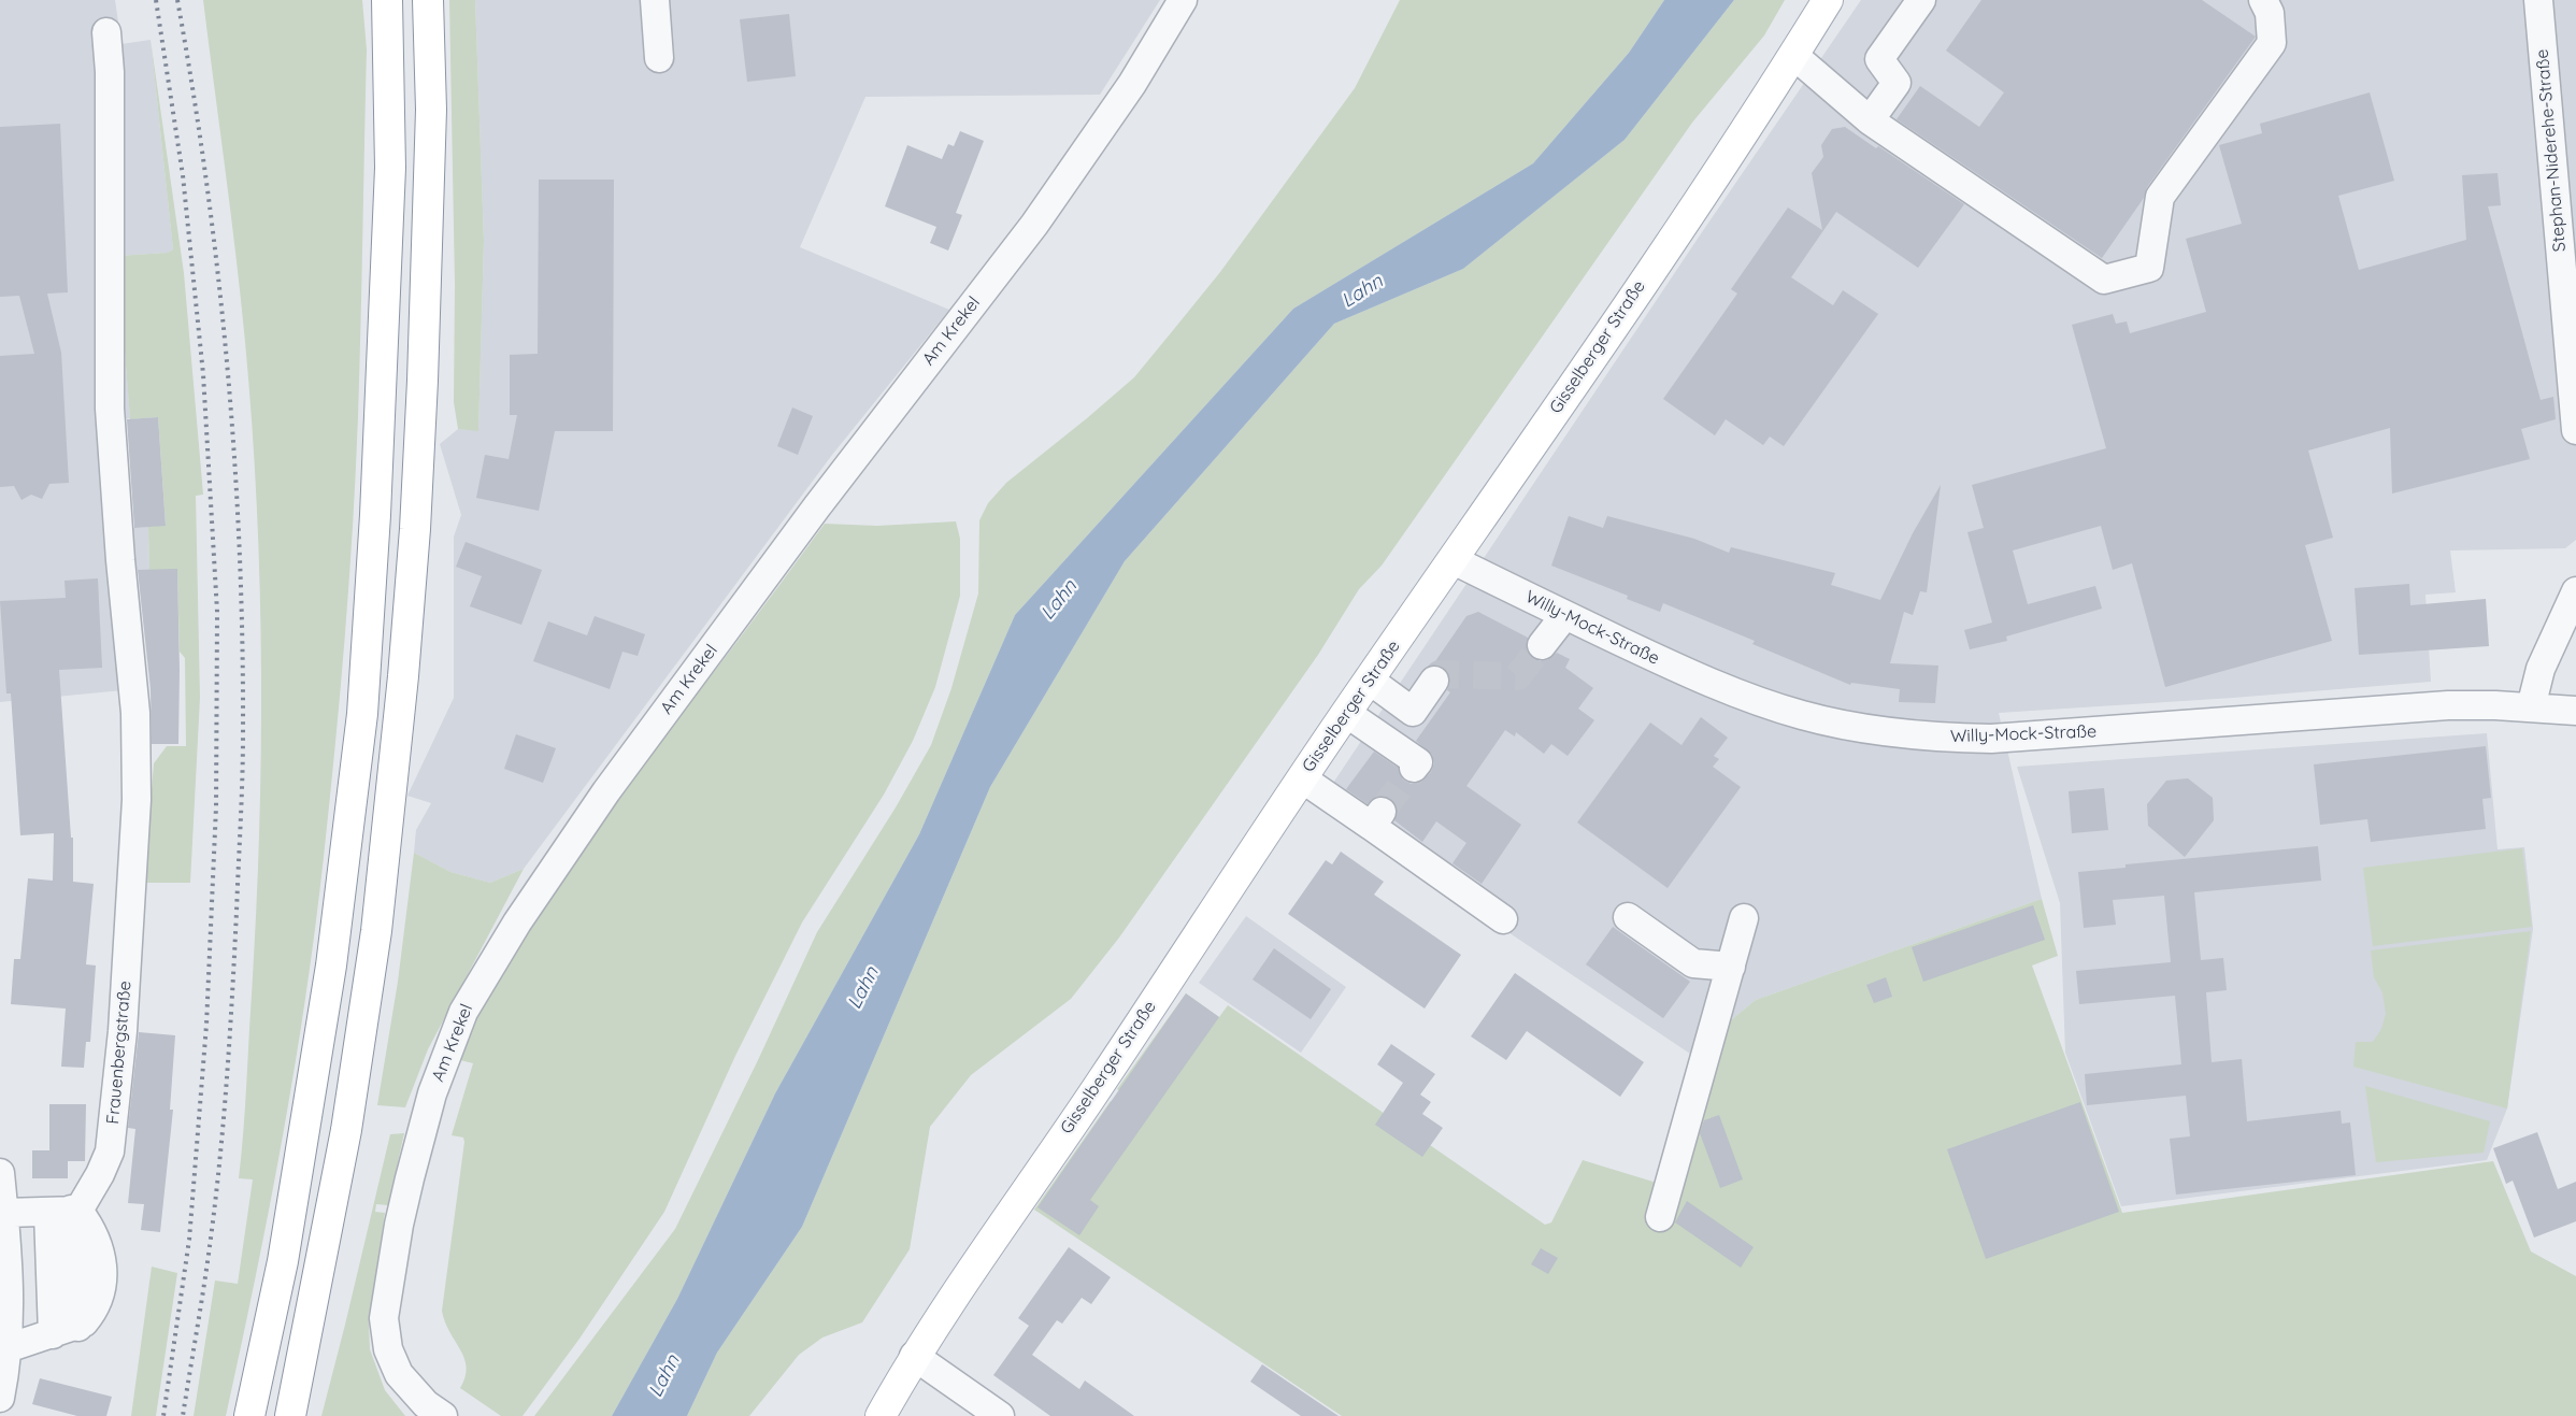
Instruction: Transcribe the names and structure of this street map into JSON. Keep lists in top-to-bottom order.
{
  "streets": {
    "main road": ["Gisselberger Straße"],
    "street": [
      "Stephan-Niderehe-Straße",
      "Am Krekel",
      "Willy-Mock-Straße",
      "Frauenbergstraße"
    ]
  },
  "crossings": [
    ["Gisselberger Straße", "Willy-Mock-Straße"]
  ],
  "water": ["Lahn"]
}
